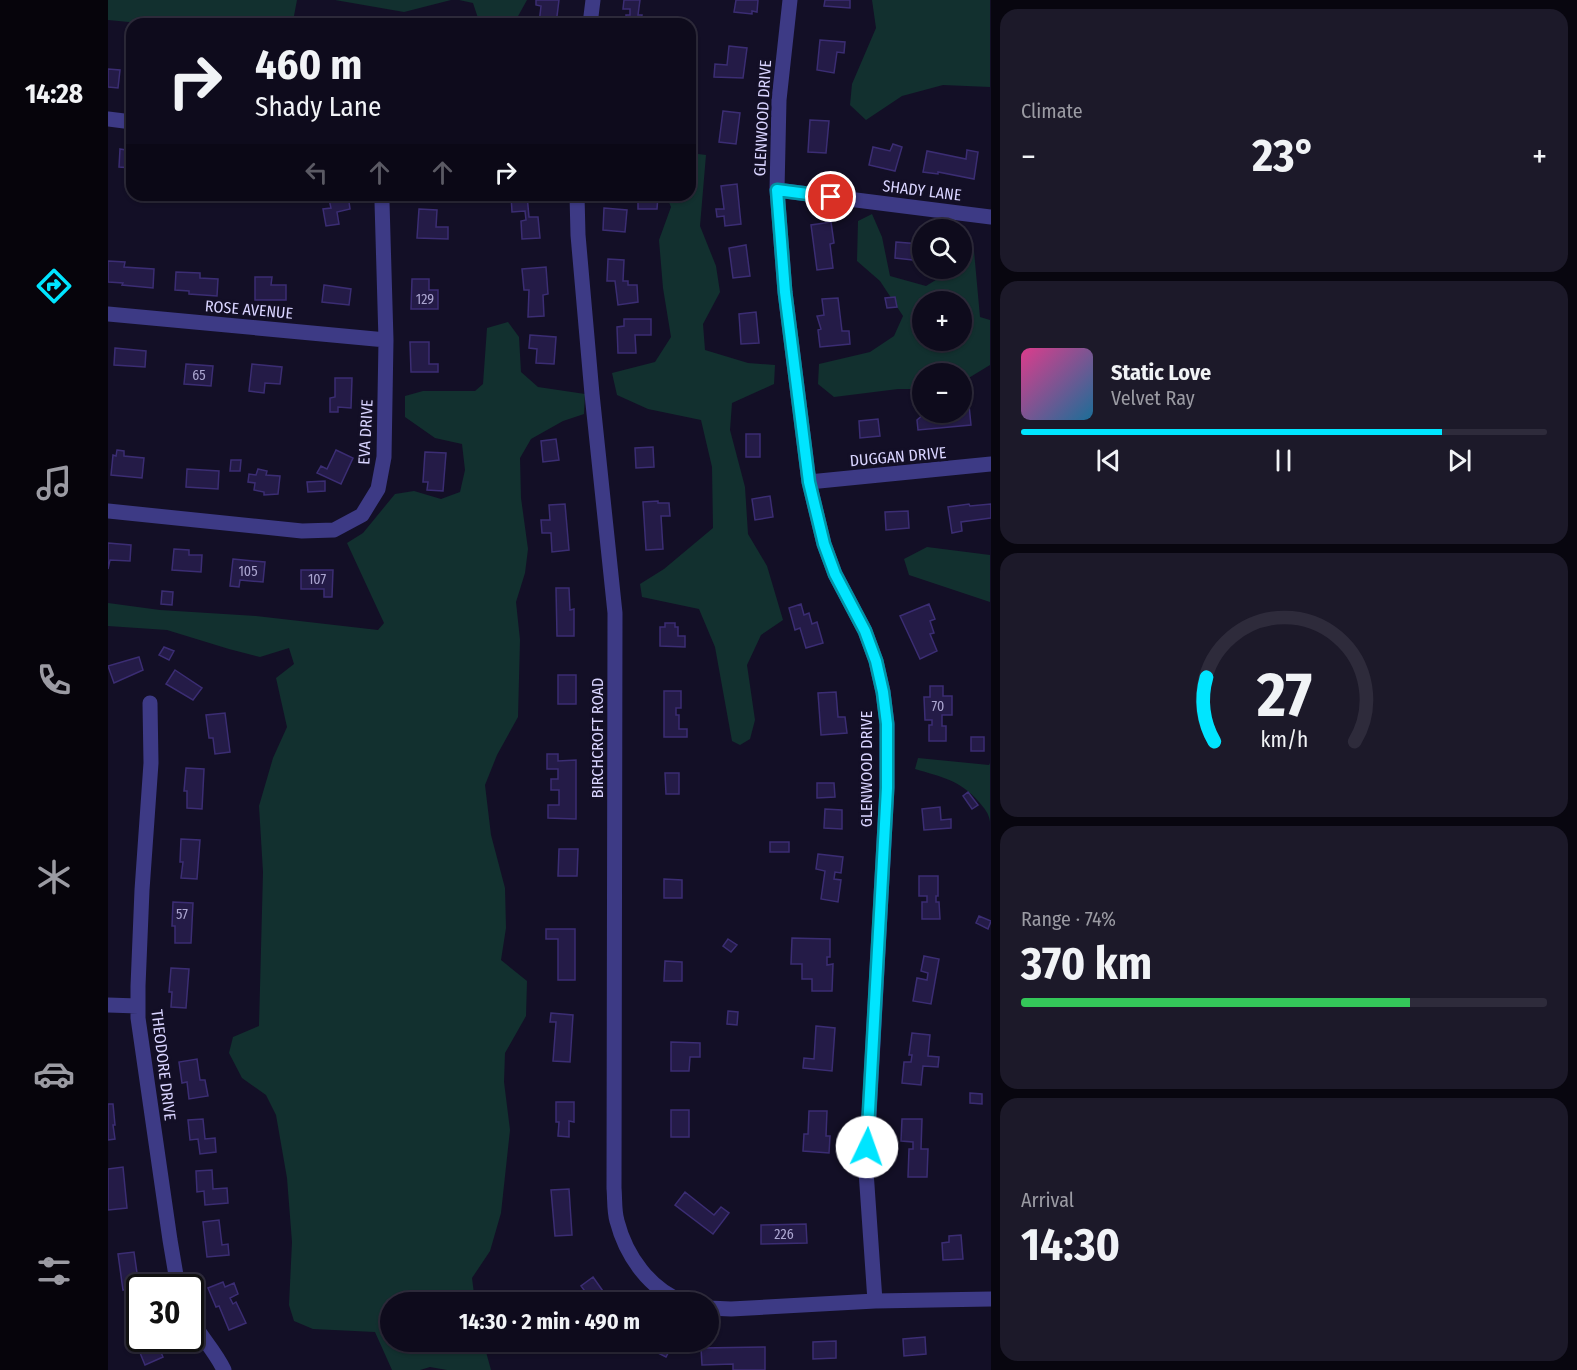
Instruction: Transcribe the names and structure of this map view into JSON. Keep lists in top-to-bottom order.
{
  "streets": {
    "street": [
      "GLENWOOD DRIVE",
      "SHADY LANE",
      "ROSE AVENUE",
      "EVA DRIVE",
      "DUGGAN DRIVE",
      "BIRCHCROFT ROAD",
      "THEODORE DRIVE"
    ]
  },
  "crossings": [
    ["GLENWOOD DRIVE", "SHADY LANE"],
    ["GLENWOOD DRIVE", "DUGGAN DRIVE"],
    ["ROSE AVENUE", "EVA DRIVE"]
  ],
  "house_numbers": [
    "129",
    "65",
    "105",
    "107",
    "70",
    "57",
    "226"
  ],
  "page": {
    "tabs": "14:28",
    "tile": [
      "Climate",
      ["Range · 74%", "370 km"],
      ["Arrival", "14:30"]
    ],
    "turn": ["460 m", "Shady Lane"],
    "heat": ["−", "23°", "+"],
    "map_buttons": ["+", "−"],
    "song": ["Static Love", "Velvet Ray"],
    "limit": "30",
    "trip": "14:30 · 2 min · 490 m",
    "gauge": ["27", "km/h"]
  }
}
